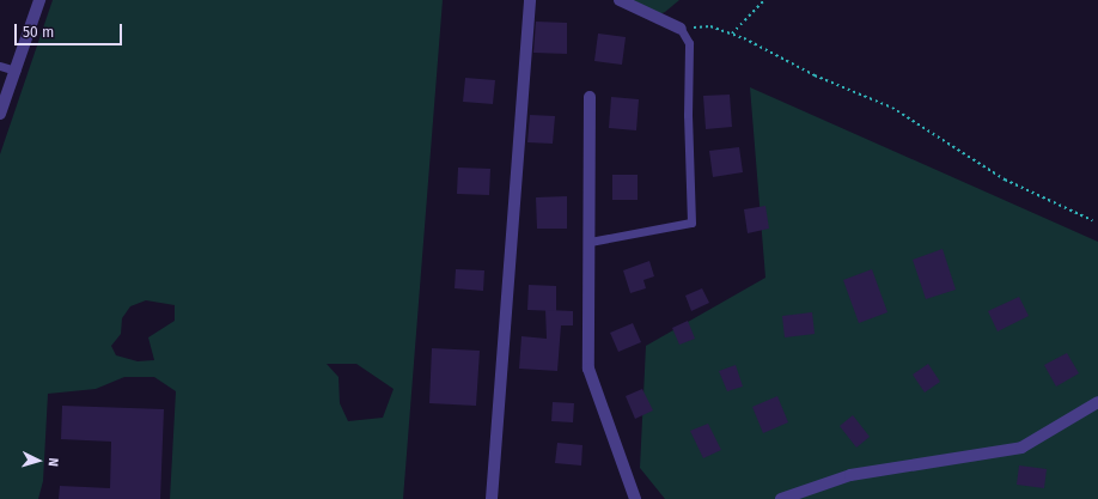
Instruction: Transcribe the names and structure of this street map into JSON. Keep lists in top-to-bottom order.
{
  "scale_bar": "50 m",
  "north": "right"
}
